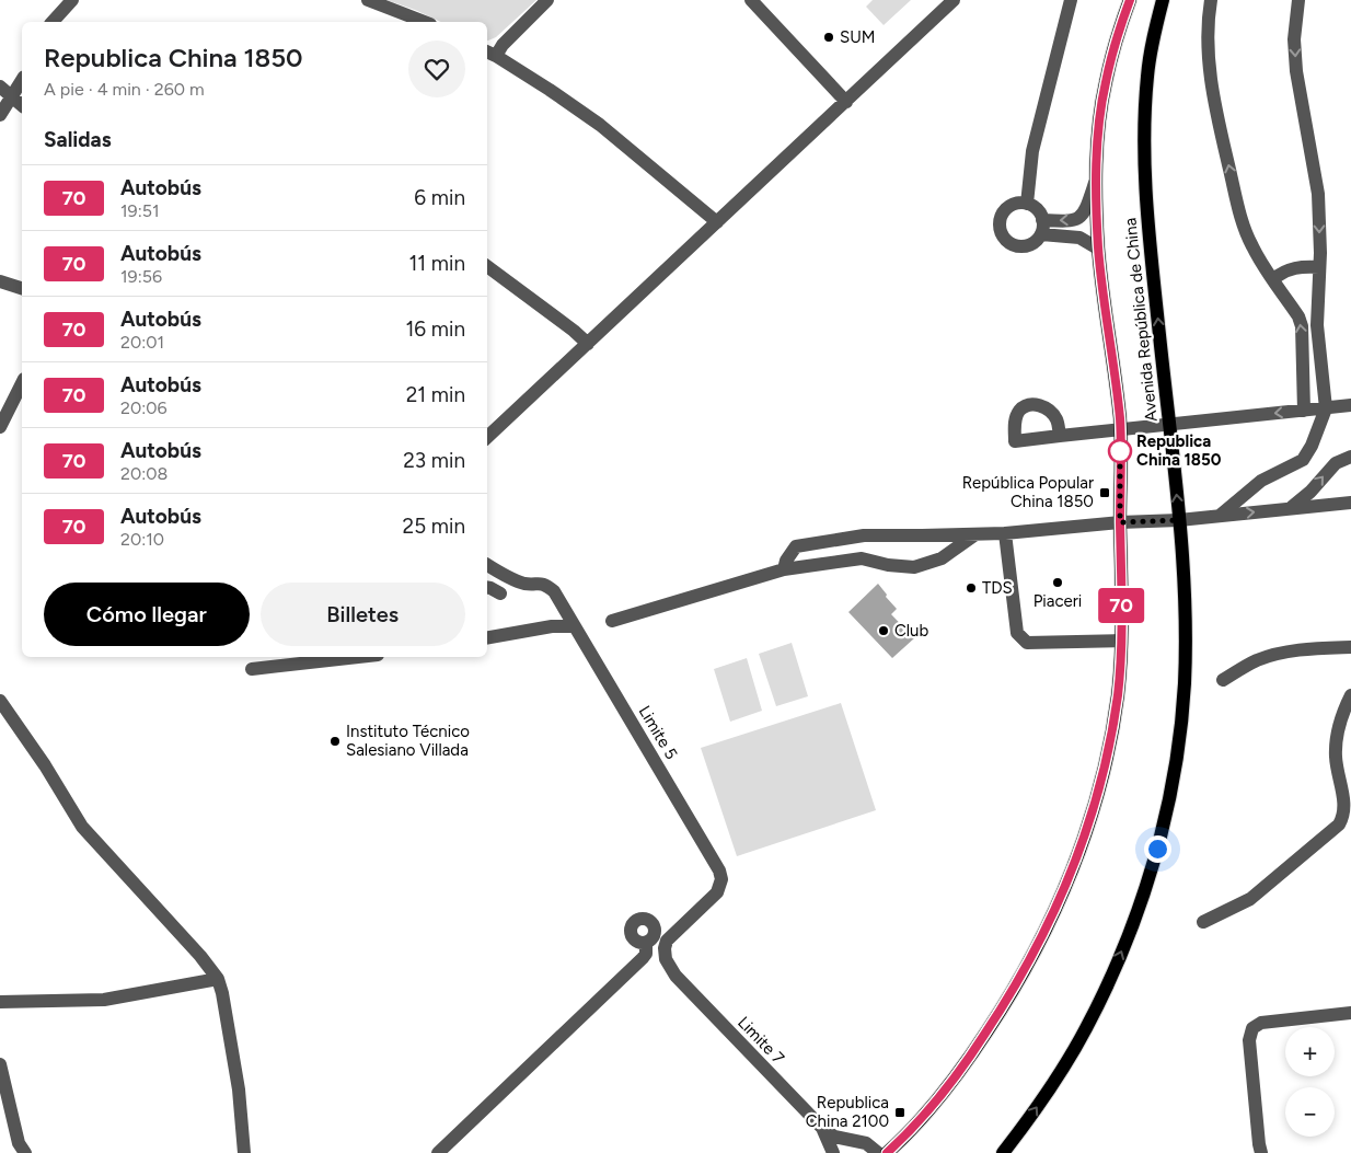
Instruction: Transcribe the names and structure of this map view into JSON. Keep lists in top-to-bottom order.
{
  "streets": {
    "main road": ["Avenida República de China"],
    "street": ["Limite 5", "Limite 7"]
  },
  "crossings": [
    ["Limite 5", "Limite 7"]
  ],
  "places": {
    "other": [
      "SUM",
      "Republica China 1850",
      "Piaceri",
      "TDS",
      "Club",
      "Instituto Técnico Salesiano Villada"
    ],
    "transit": ["República Popular China 1850", "Republica China 2100"]
  },
  "lines": ["bus line 70"],
  "page": {
    "on_map": "70",
    "heading": [
      ["Republica China 1850", "A pie · 4 min · 260 m"],
      "Salidas"
    ],
    "list": [
      {
        "mark": "70",
        "name": "Autobús",
        "note": "19:51",
        "value": "6 min"
      },
      {
        "mark": "70",
        "name": "Autobús",
        "note": "19:56",
        "value": "11 min"
      },
      {
        "mark": "70",
        "name": "Autobús",
        "note": "20:01",
        "value": "16 min"
      },
      {
        "mark": "70",
        "name": "Autobús",
        "note": "20:06",
        "value": "21 min"
      },
      {
        "mark": "70",
        "name": "Autobús",
        "note": "20:08",
        "value": "23 min"
      },
      {
        "mark": "70",
        "name": "Autobús",
        "note": "20:10",
        "value": "25 min"
      }
    ],
    "buttons": ["Cómo llegar", "Billetes"],
    "map_buttons": ["+", "−"]
  }
}
